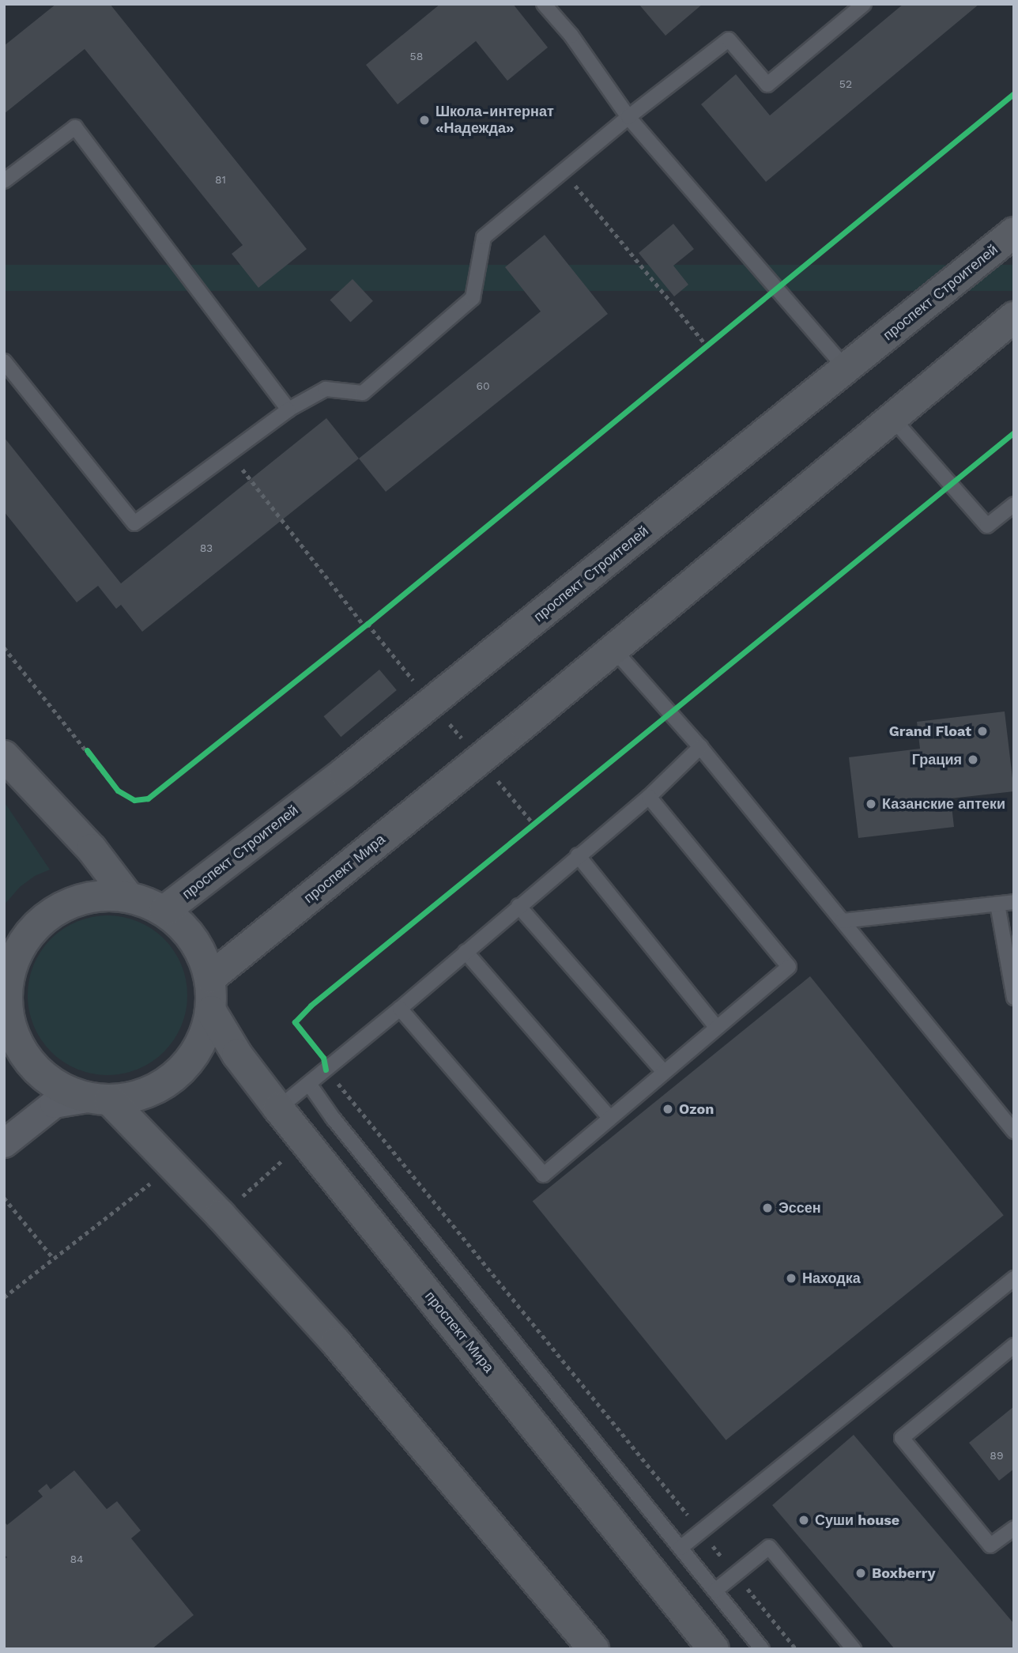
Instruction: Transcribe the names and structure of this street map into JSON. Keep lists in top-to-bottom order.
{
  "streets": {
    "main road": ["проспект Строителей", "проспект Мира"]
  },
  "places": [
    "Школа-интернат «Надежда»",
    "Grand Float",
    "Грация",
    "Казанские аптеки",
    "Ozon",
    "Эссен",
    "Находка",
    "Суши house",
    "Boxberry"
  ],
  "house_numbers": [
    "58",
    "52",
    "81",
    "60",
    "83",
    "89",
    "84"
  ]
}
